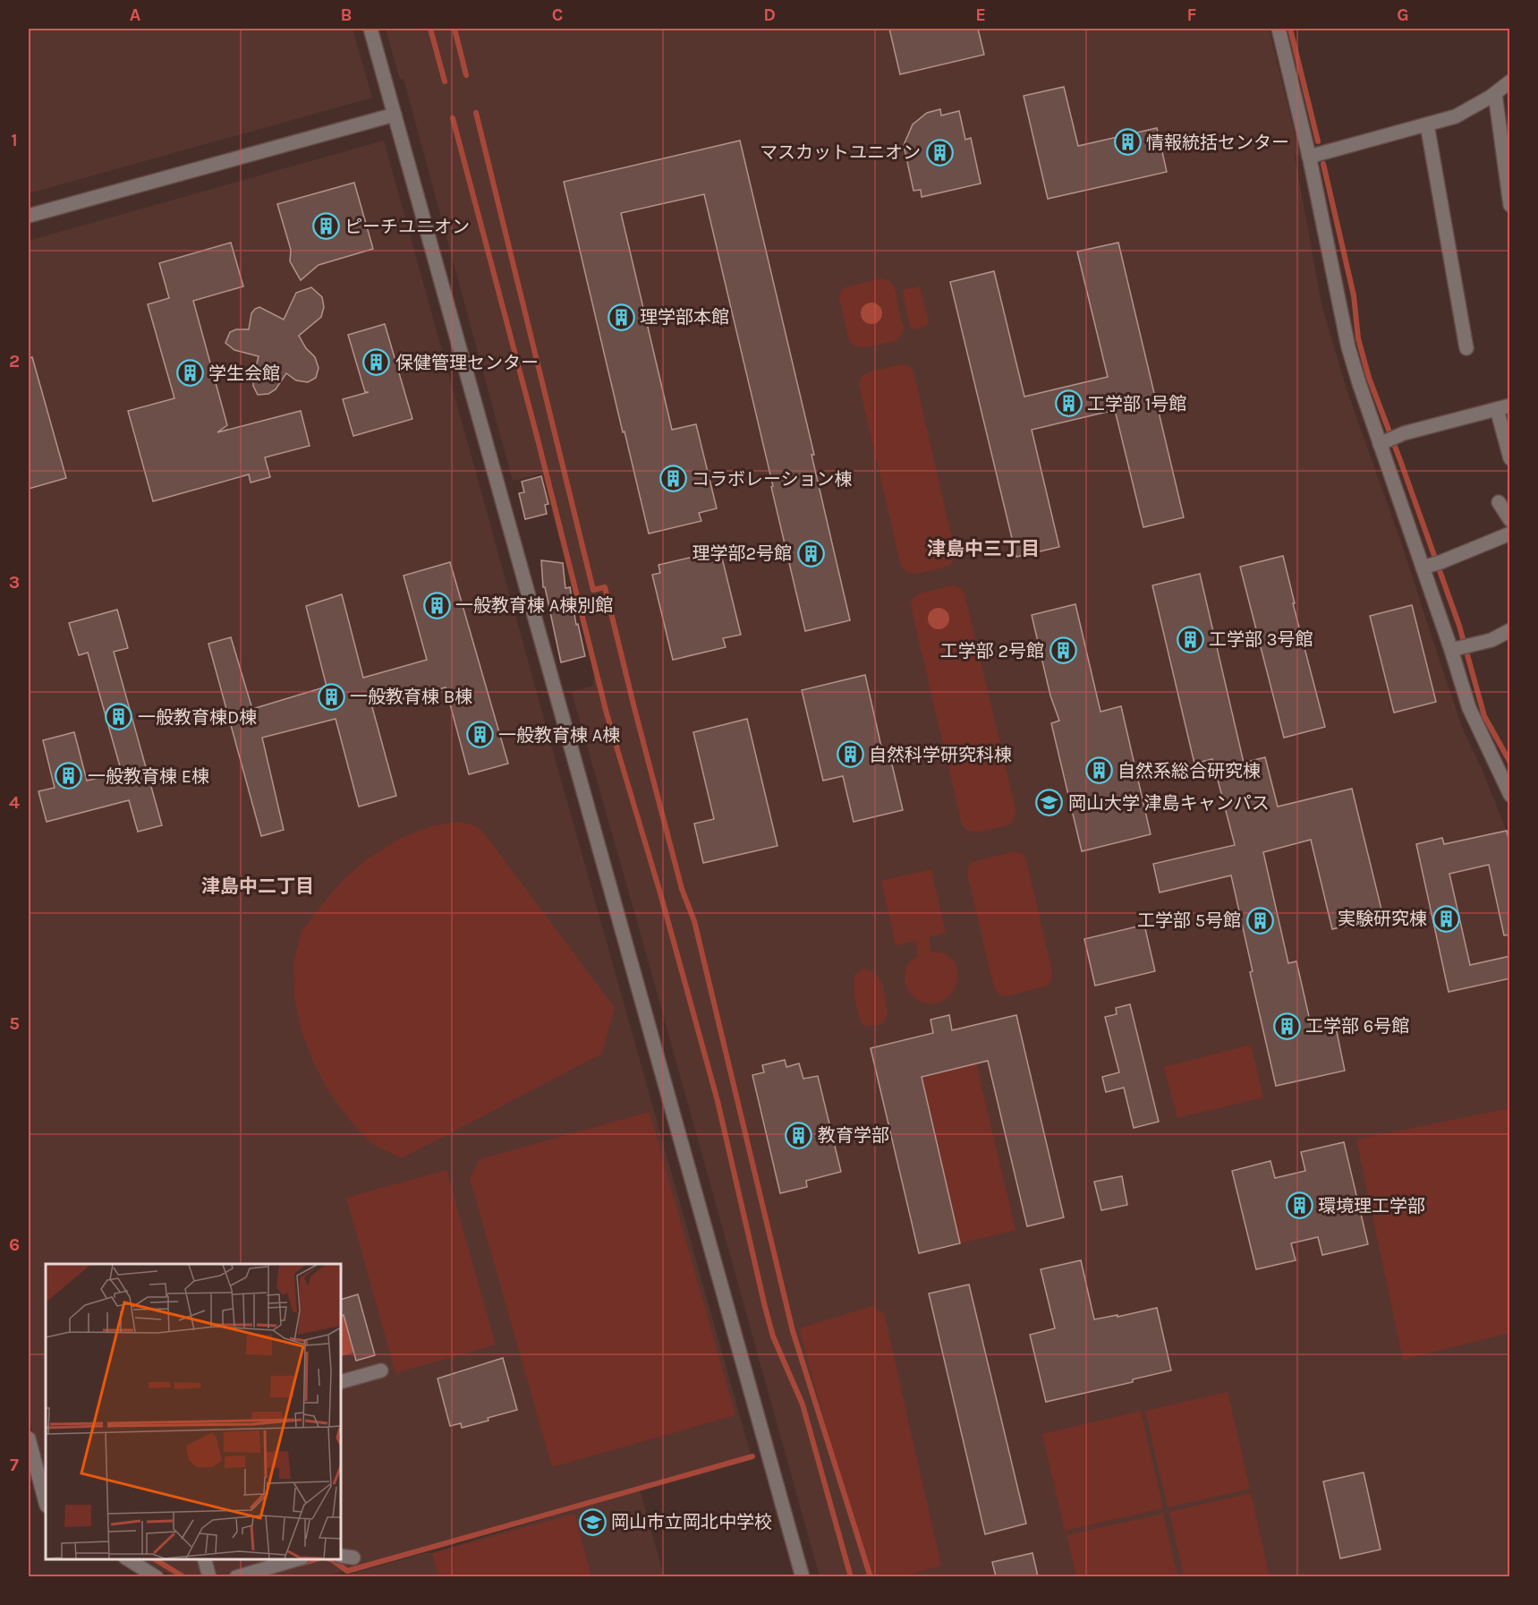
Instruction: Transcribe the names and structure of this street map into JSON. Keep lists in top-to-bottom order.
{
  "districts": ["津島中三丁目", "津島中二丁目"],
  "places": {
    "building": [
      "情報統括センター",
      "マスカットユニオン",
      "ピーチユニオン",
      "理学部本館",
      "保健管理センター",
      "学生会館",
      "工学部 1号館",
      "コラボレーション棟",
      "理学部2号館",
      "一般教育棟 A棟別館",
      "工学部 3号館",
      "工学部 2号館",
      "一般教育棟 B棟",
      "一般教育棟D棟",
      "一般教育棟 A棟",
      "自然科学研究科棟",
      "自然系総合研究棟",
      "一般教育棟 E棟",
      "実験研究棟",
      "工学部 5号館",
      "工学部 6号館",
      "教育学部",
      "環境理工学部"
    ],
    "school or university": ["岡山大学 津島キャンパス", "岡山市立岡北中学校"]
  },
  "grid": {
    "columns": [
      "A",
      "B",
      "C",
      "D",
      "E",
      "F",
      "G"
    ],
    "rows": [
      "1",
      "2",
      "3",
      "4",
      "5",
      "6",
      "7"
    ]
  }
}
